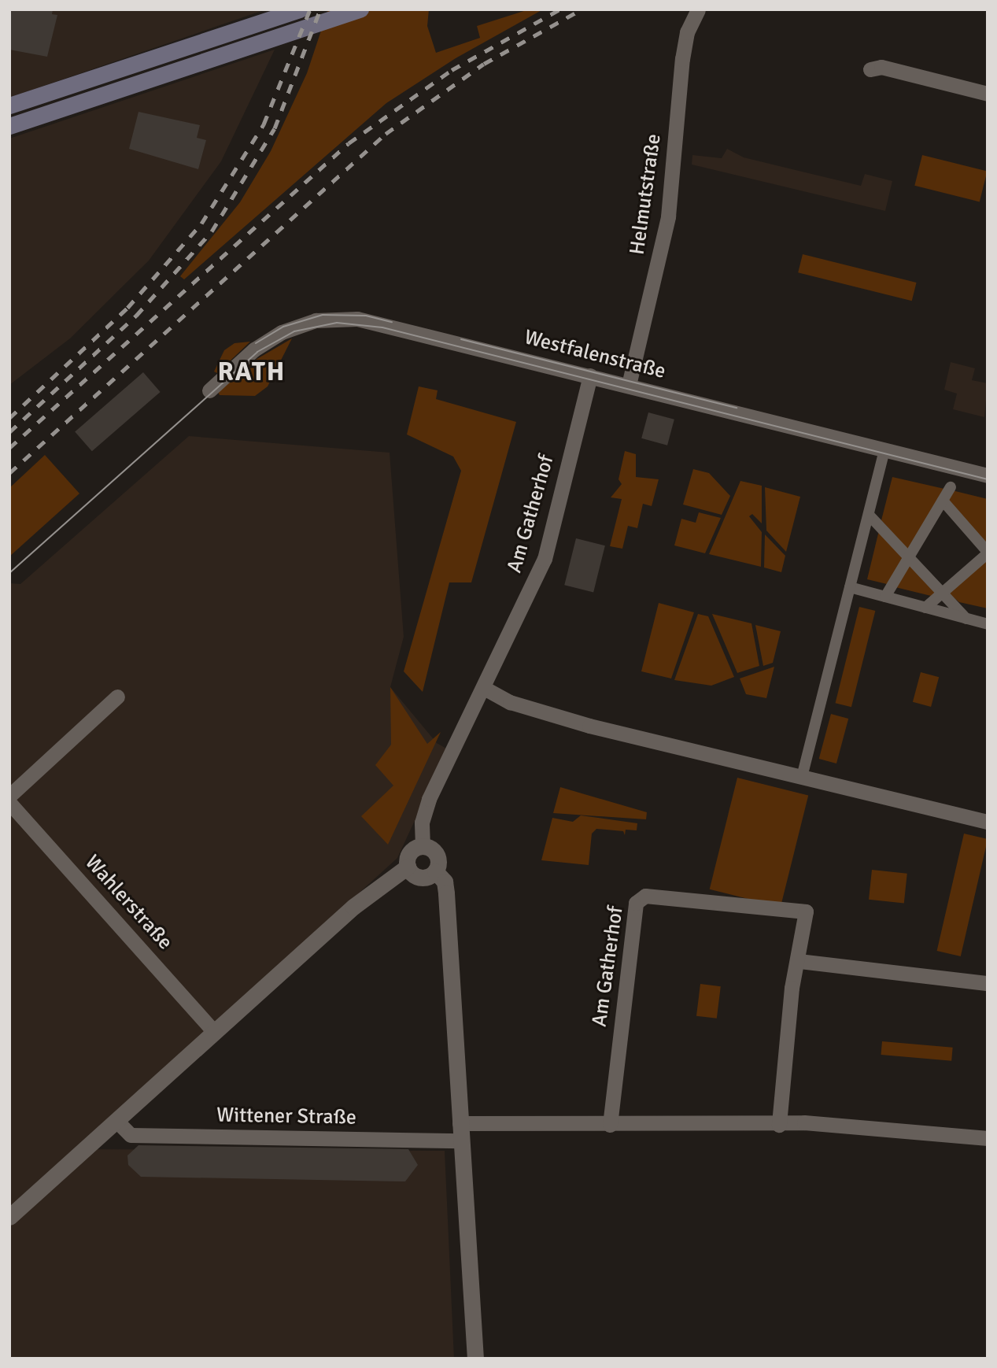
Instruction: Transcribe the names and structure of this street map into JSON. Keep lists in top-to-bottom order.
{
  "streets": {
    "street": [
      "Helmutstraße",
      "Westfalenstraße",
      "Am Gatherhof",
      "Wahlerstraße",
      "Wittener Straße"
    ]
  },
  "crossings": [
    ["Helmutstraße", "Westfalenstraße"],
    ["Westfalenstraße", "Am Gatherhof"]
  ],
  "districts": ["RATH"]
}
